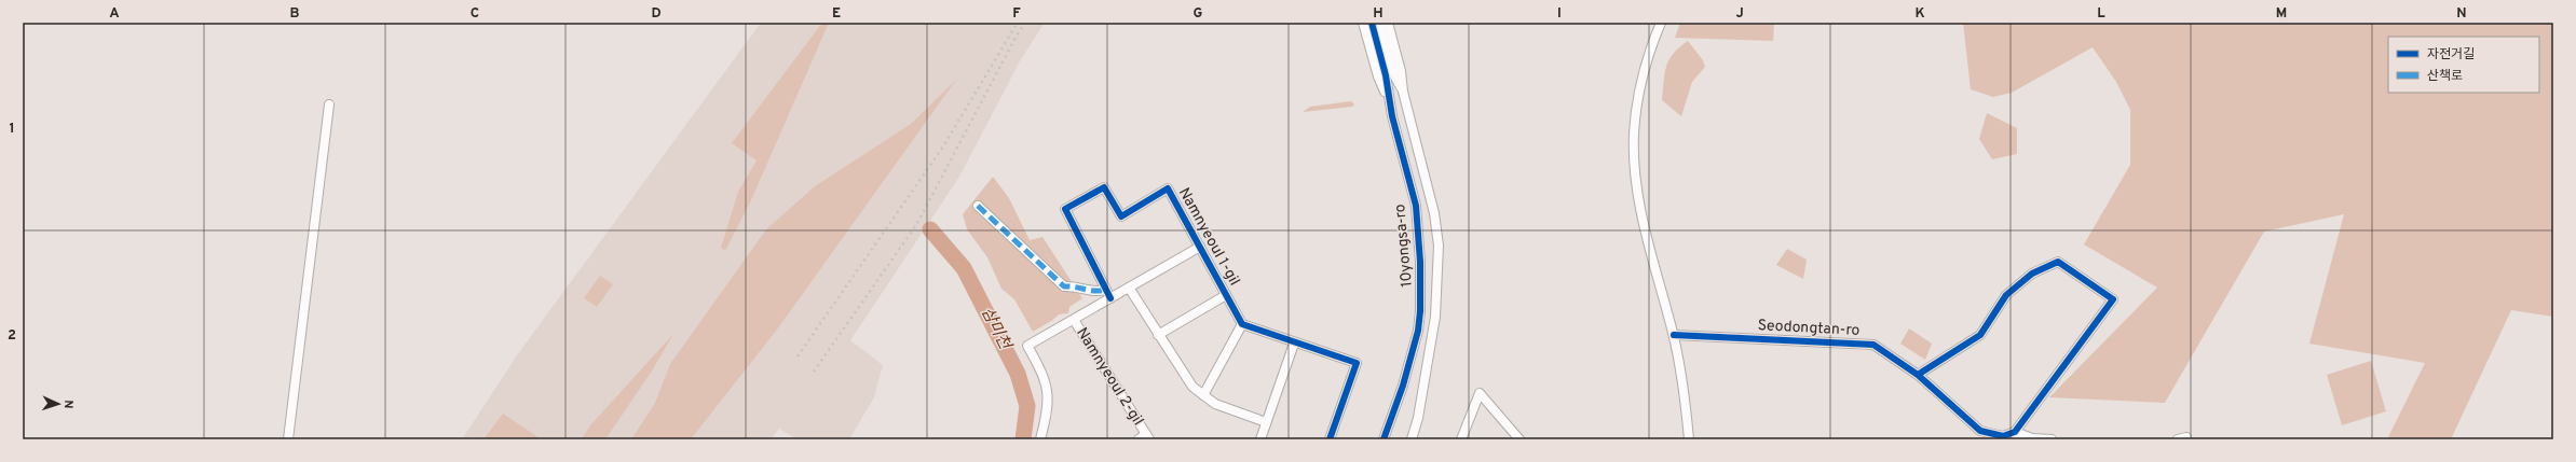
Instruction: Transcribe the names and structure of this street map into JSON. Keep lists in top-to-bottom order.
{
  "streets": {
    "street": [
      "Namnyeoul 1-gil",
      "10yongsa-ro",
      "Seodongtan-ro",
      "Namnyeoul 2-gil"
    ]
  },
  "crossings": [
    ["Namnyeoul 1-gil", "Namnyeoul 2-gil"]
  ],
  "water": ["삼미천"],
  "legend": ["자전거길", "산책로"],
  "north": "right",
  "grid": {
    "columns": [
      "A",
      "B",
      "C",
      "D",
      "E",
      "F",
      "G",
      "H",
      "I",
      "J",
      "K",
      "L",
      "M",
      "N"
    ],
    "rows": ["1", "2"]
  }
}
